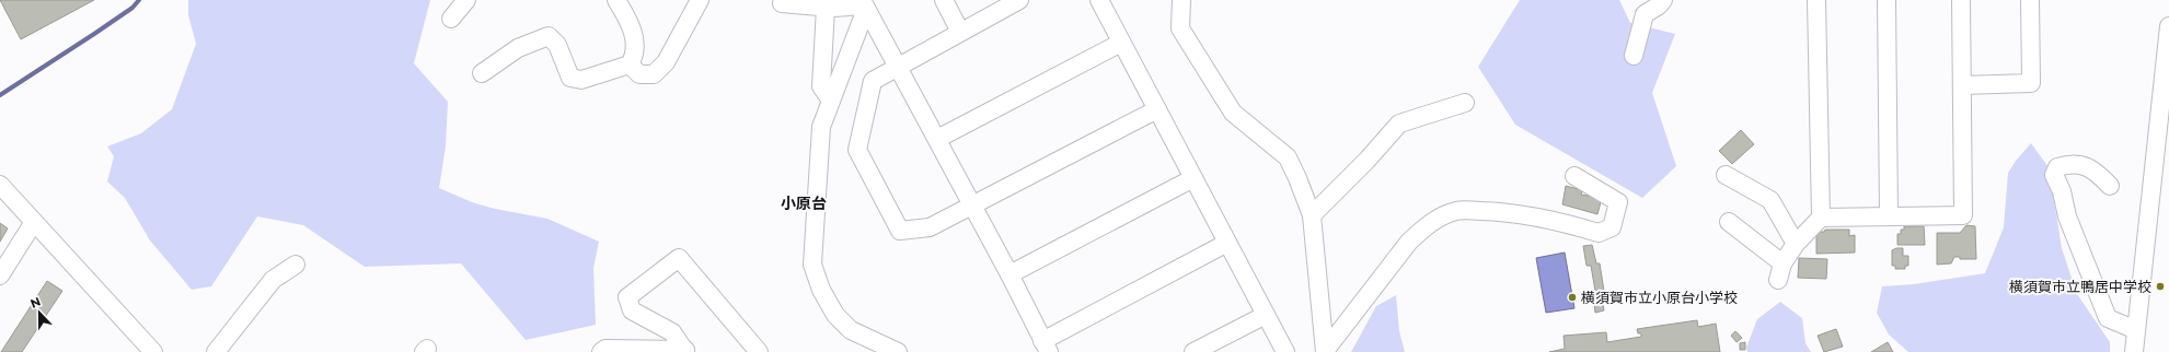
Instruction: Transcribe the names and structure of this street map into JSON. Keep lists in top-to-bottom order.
{
  "districts": ["小原台"],
  "places": ["横須賀市立鴨居中学校", "横須賀市立小原台小学校"],
  "north": "top"
}
